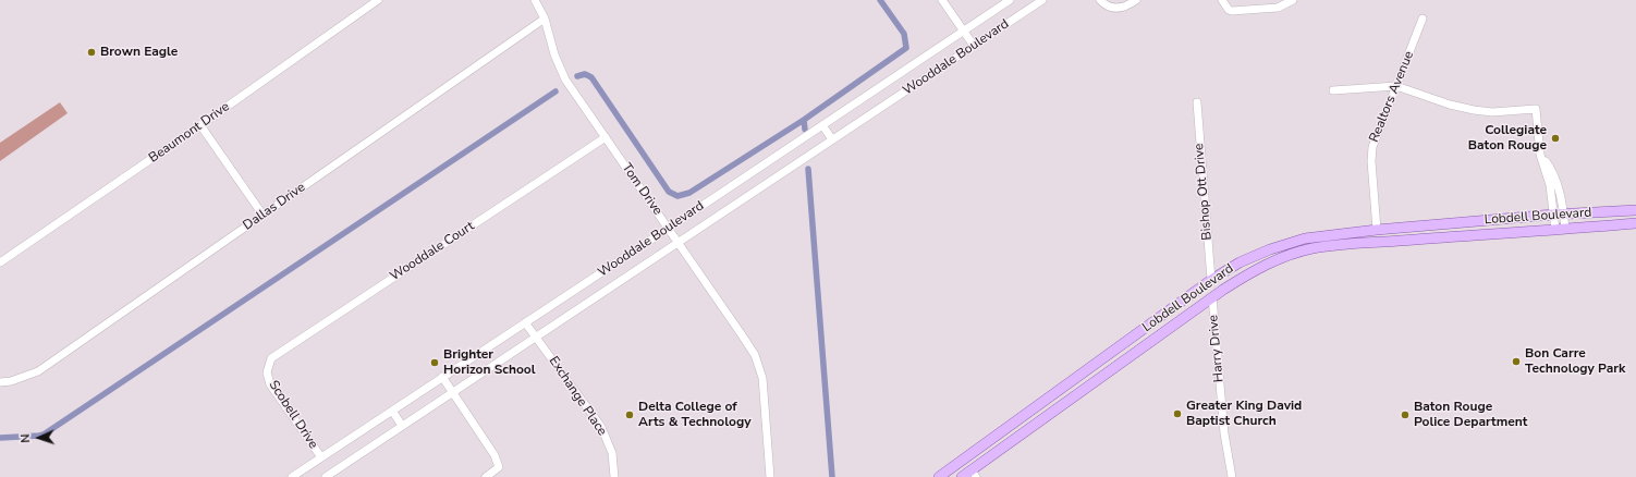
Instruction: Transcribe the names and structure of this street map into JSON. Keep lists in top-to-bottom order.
{
  "streets": {
    "main road": ["Lobdell Boulevard"],
    "street": [
      "Wooddale Boulevard",
      "Realtors Avenue",
      "Beaumont Drive",
      "Tom Drive",
      "Bishop Ott Drive",
      "Dallas Drive",
      "Wooddale Court",
      "Harry Drive",
      "Exchange Place",
      "Scobell Drive"
    ]
  },
  "crossings": [
    ["Wooddale Boulevard", "Tom Drive"],
    ["Wooddale Boulevard", "Exchange Place"],
    ["Wooddale Boulevard", "Scobell Drive"],
    ["Realtors Avenue", "Lobdell Boulevard"],
    ["Tom Drive", "Dallas Drive"],
    ["Tom Drive", "Wooddale Court"],
    ["Bishop Ott Drive", "Lobdell Boulevard"],
    ["Lobdell Boulevard", "Harry Drive"],
    ["Wooddale Court", "Scobell Drive"]
  ],
  "places": [
    "Brown Eagle",
    "Collegiate Baton Rouge",
    "Bon Carre Technology Park",
    "Brighter Horizon School",
    "Greater King David Baptist Church",
    "Delta College of Arts & Technology",
    "Baton Rouge Police Department"
  ],
  "north": "left"
}
